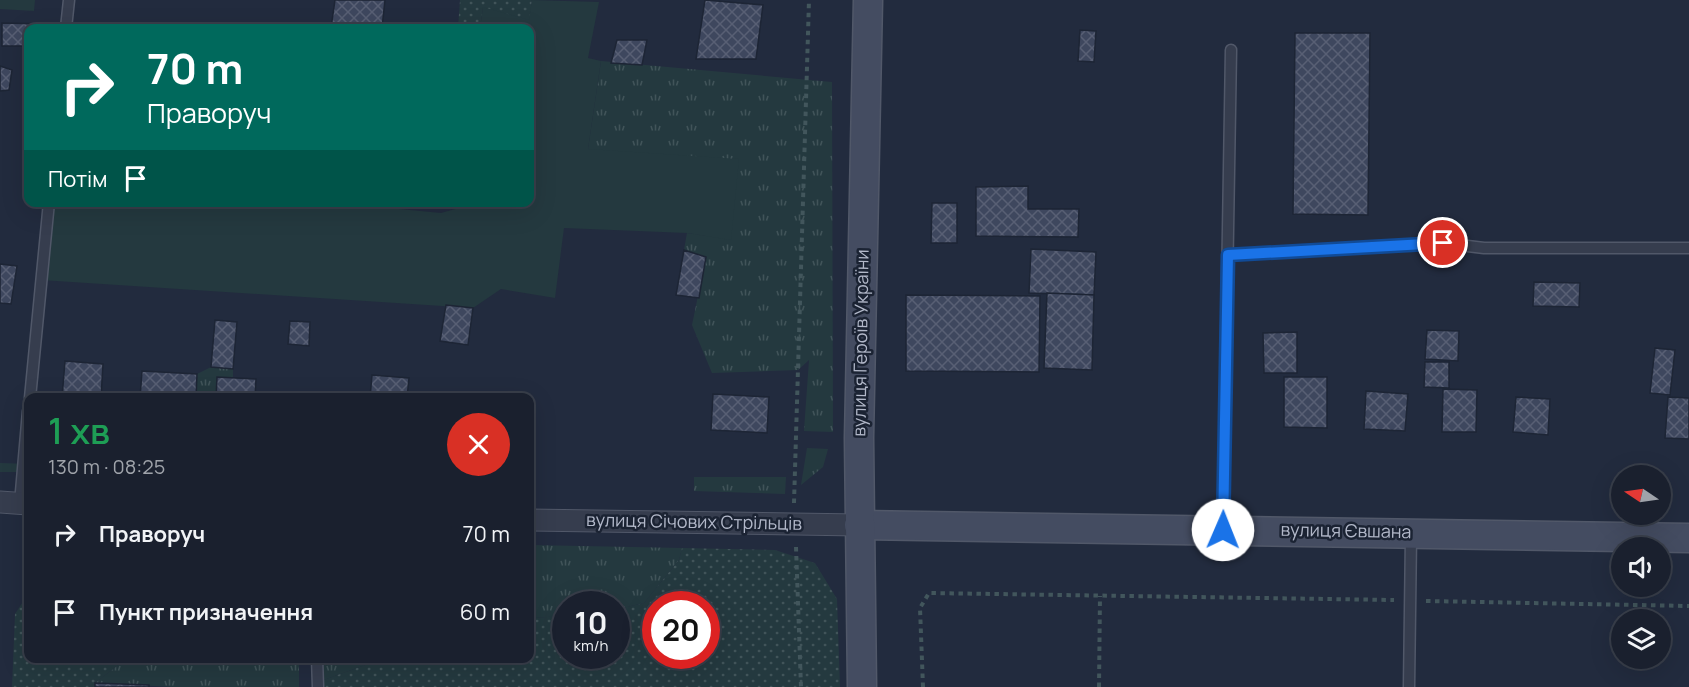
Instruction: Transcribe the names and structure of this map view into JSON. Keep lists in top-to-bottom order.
{
  "streets": {
    "main road": ["вулиця Героїв України", "вулиця Євшана"],
    "street": ["вулиця Січових Стрільців"]
  },
  "crossings": [
    ["вулиця Героїв України", "вулиця Січових Стрільців"],
    ["вулиця Героїв України", "вулиця Євшана"],
    ["вулиця Січових Стрільців", "вулиця Євшана"]
  ],
  "north": "left",
  "page": {
    "turn": ["70 m", "Праворуч"],
    "then": "Потім",
    "heading": ["1 хв", "130 m · 08:25"],
    "list": [
      {
        "name": "Праворуч",
        "value": "70 m"
      },
      {
        "name": "Пункт призначення",
        "value": "60 m"
      }
    ],
    "speed": "10 km/h",
    "limit": "20"
  }
}
